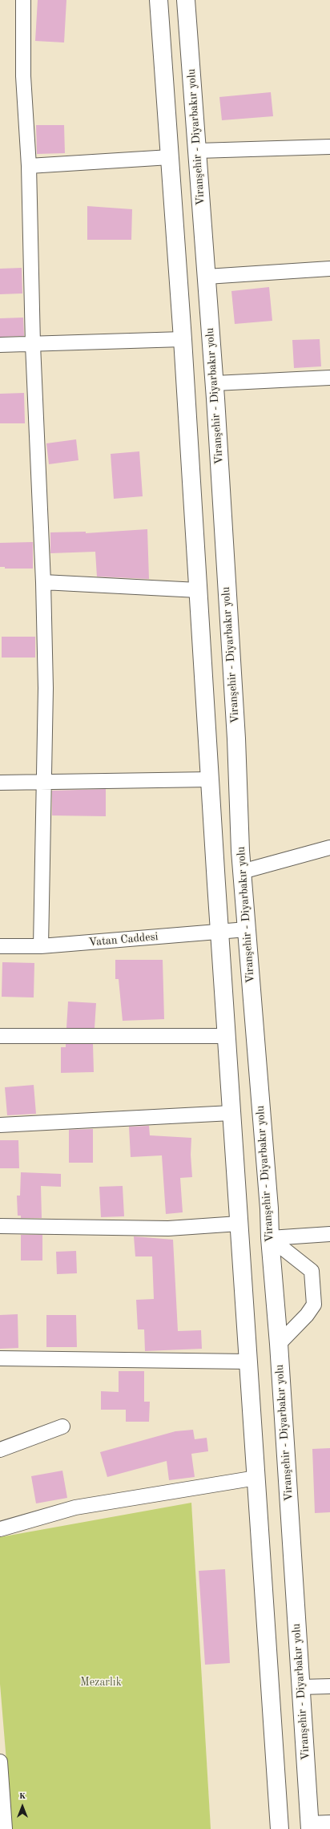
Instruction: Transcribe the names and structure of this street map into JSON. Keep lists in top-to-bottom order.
{
  "streets": {
    "main road": ["Viranşehir - Diyarbakır yolu"],
    "street": ["Vatan Caddesi"]
  },
  "crossings": [
    ["Viranşehir - Diyarbakır yolu", "Vatan Caddesi"]
  ],
  "parks": ["Mezarlık"],
  "north": "top"
}
